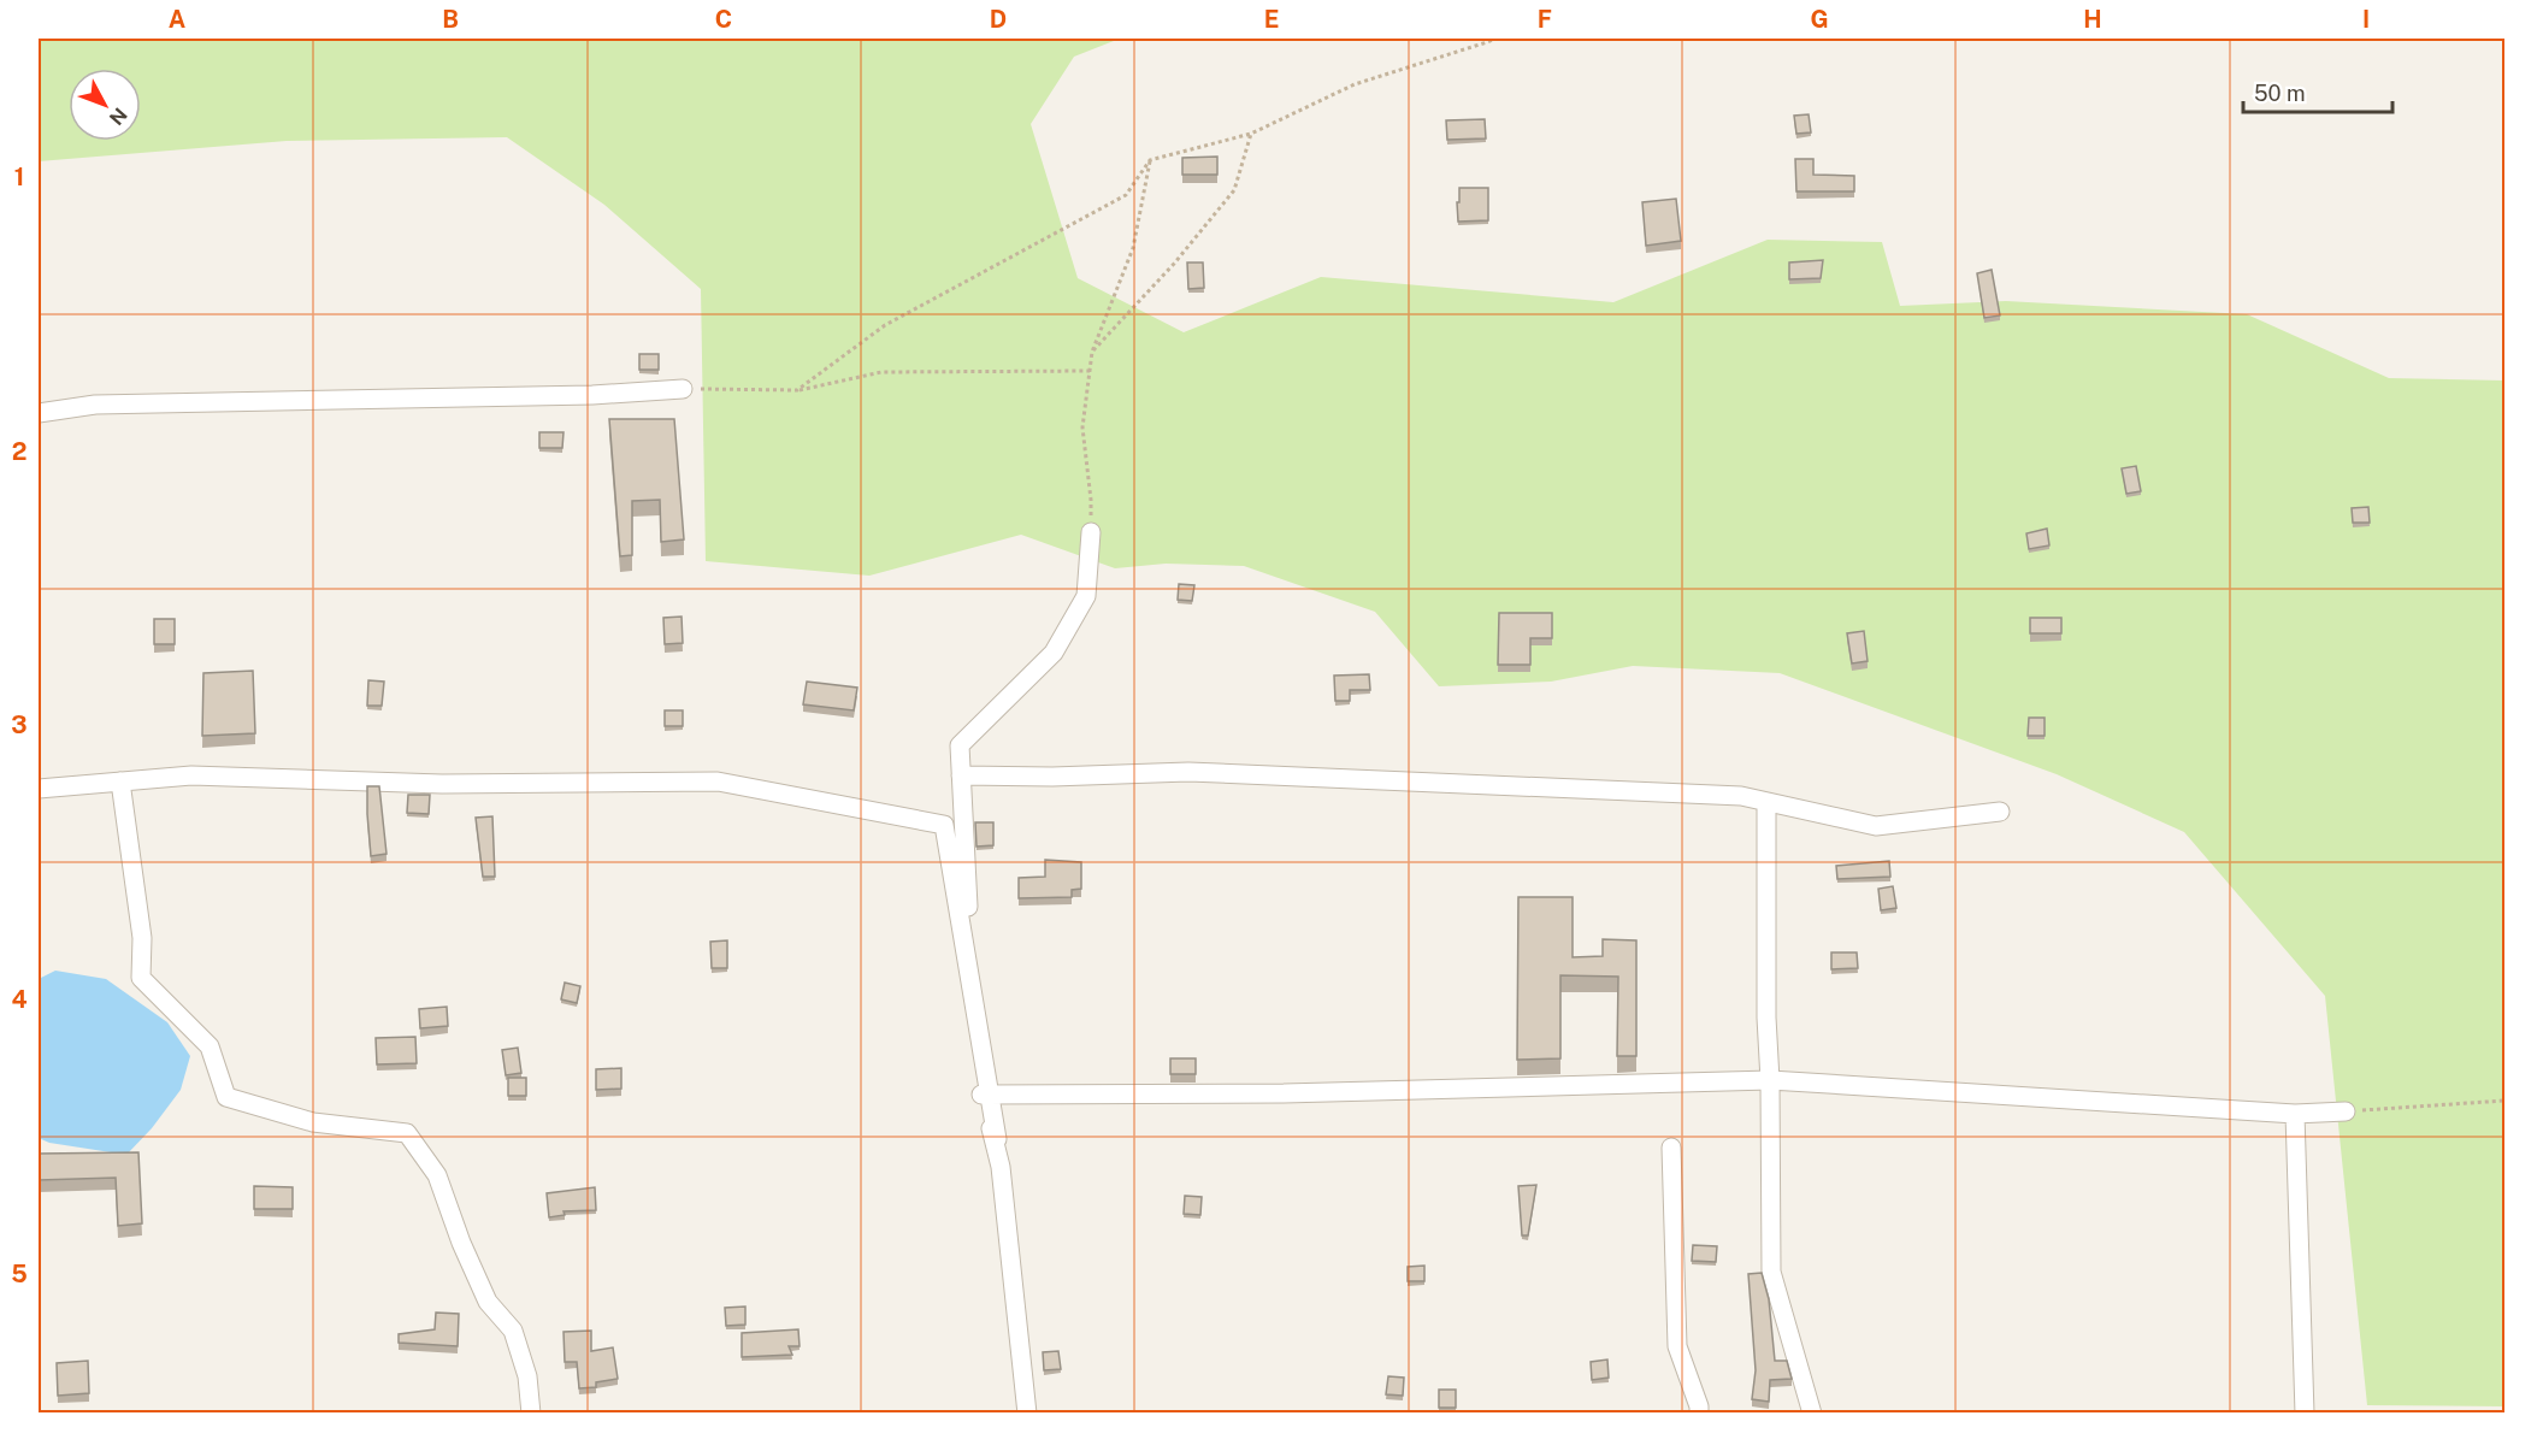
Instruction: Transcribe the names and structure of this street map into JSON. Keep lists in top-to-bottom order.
{
  "scale_bar": "50 m",
  "north": "bottom right",
  "grid": {
    "columns": [
      "A",
      "B",
      "C",
      "D",
      "E",
      "F",
      "G",
      "H",
      "I"
    ],
    "rows": [
      "1",
      "2",
      "3",
      "4",
      "5"
    ]
  }
}
